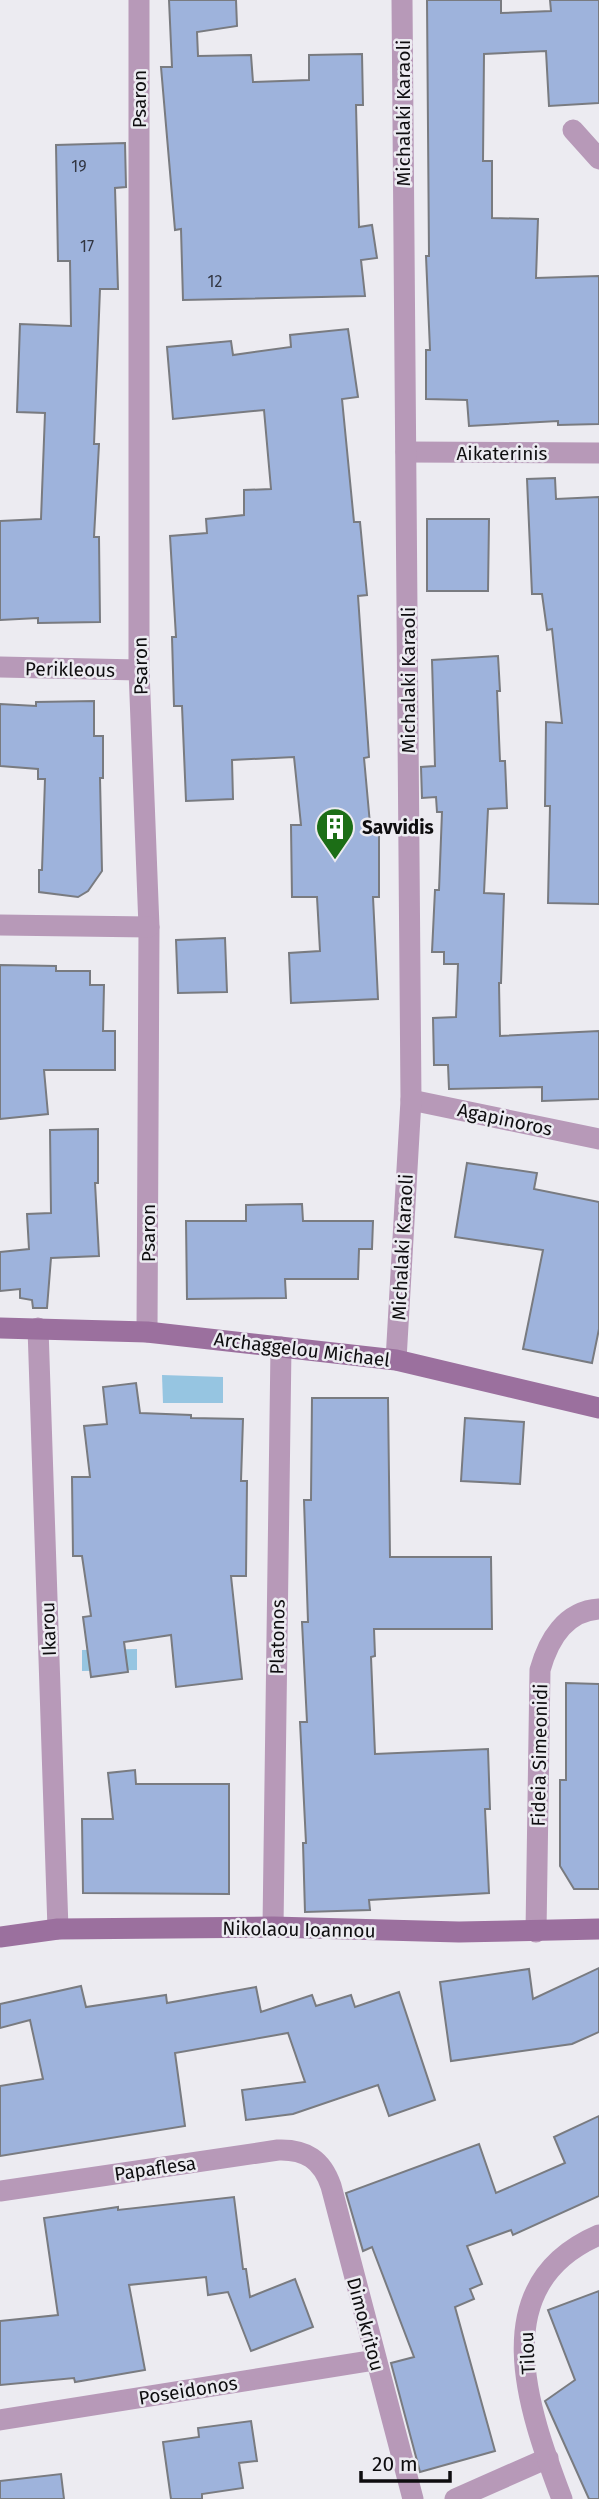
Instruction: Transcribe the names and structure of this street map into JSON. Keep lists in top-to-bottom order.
{
  "streets": {
    "street": [
      "Psaron",
      "Michalaki Karaoli",
      "Aikaterinis",
      "Perikleous",
      "Agapinoros",
      "Archaggelou Michael",
      "Ikarou",
      "Platonos",
      "Fideia Simeonidi",
      "Nikolaou Ioannou",
      "Papaflesa",
      "Dimokritou",
      "Tilou",
      "Poseidonos"
    ]
  },
  "crossings": [
    ["Psaron", "Perikleous"],
    ["Psaron", "Archaggelou Michael"],
    ["Michalaki Karaoli", "Aikaterinis"],
    ["Michalaki Karaoli", "Agapinoros"],
    ["Michalaki Karaoli", "Archaggelou Michael"],
    ["Archaggelou Michael", "Ikarou"],
    ["Archaggelou Michael", "Platonos"],
    ["Ikarou", "Nikolaou Ioannou"],
    ["Platonos", "Nikolaou Ioannou"],
    ["Fideia Simeonidi", "Nikolaou Ioannou"],
    ["Papaflesa", "Dimokritou"],
    ["Dimokritou", "Poseidonos"]
  ],
  "places": {
    "building": ["Savvidis"]
  },
  "house_numbers": ["19", "17", "12"],
  "scale_bar": "20 m"
}
